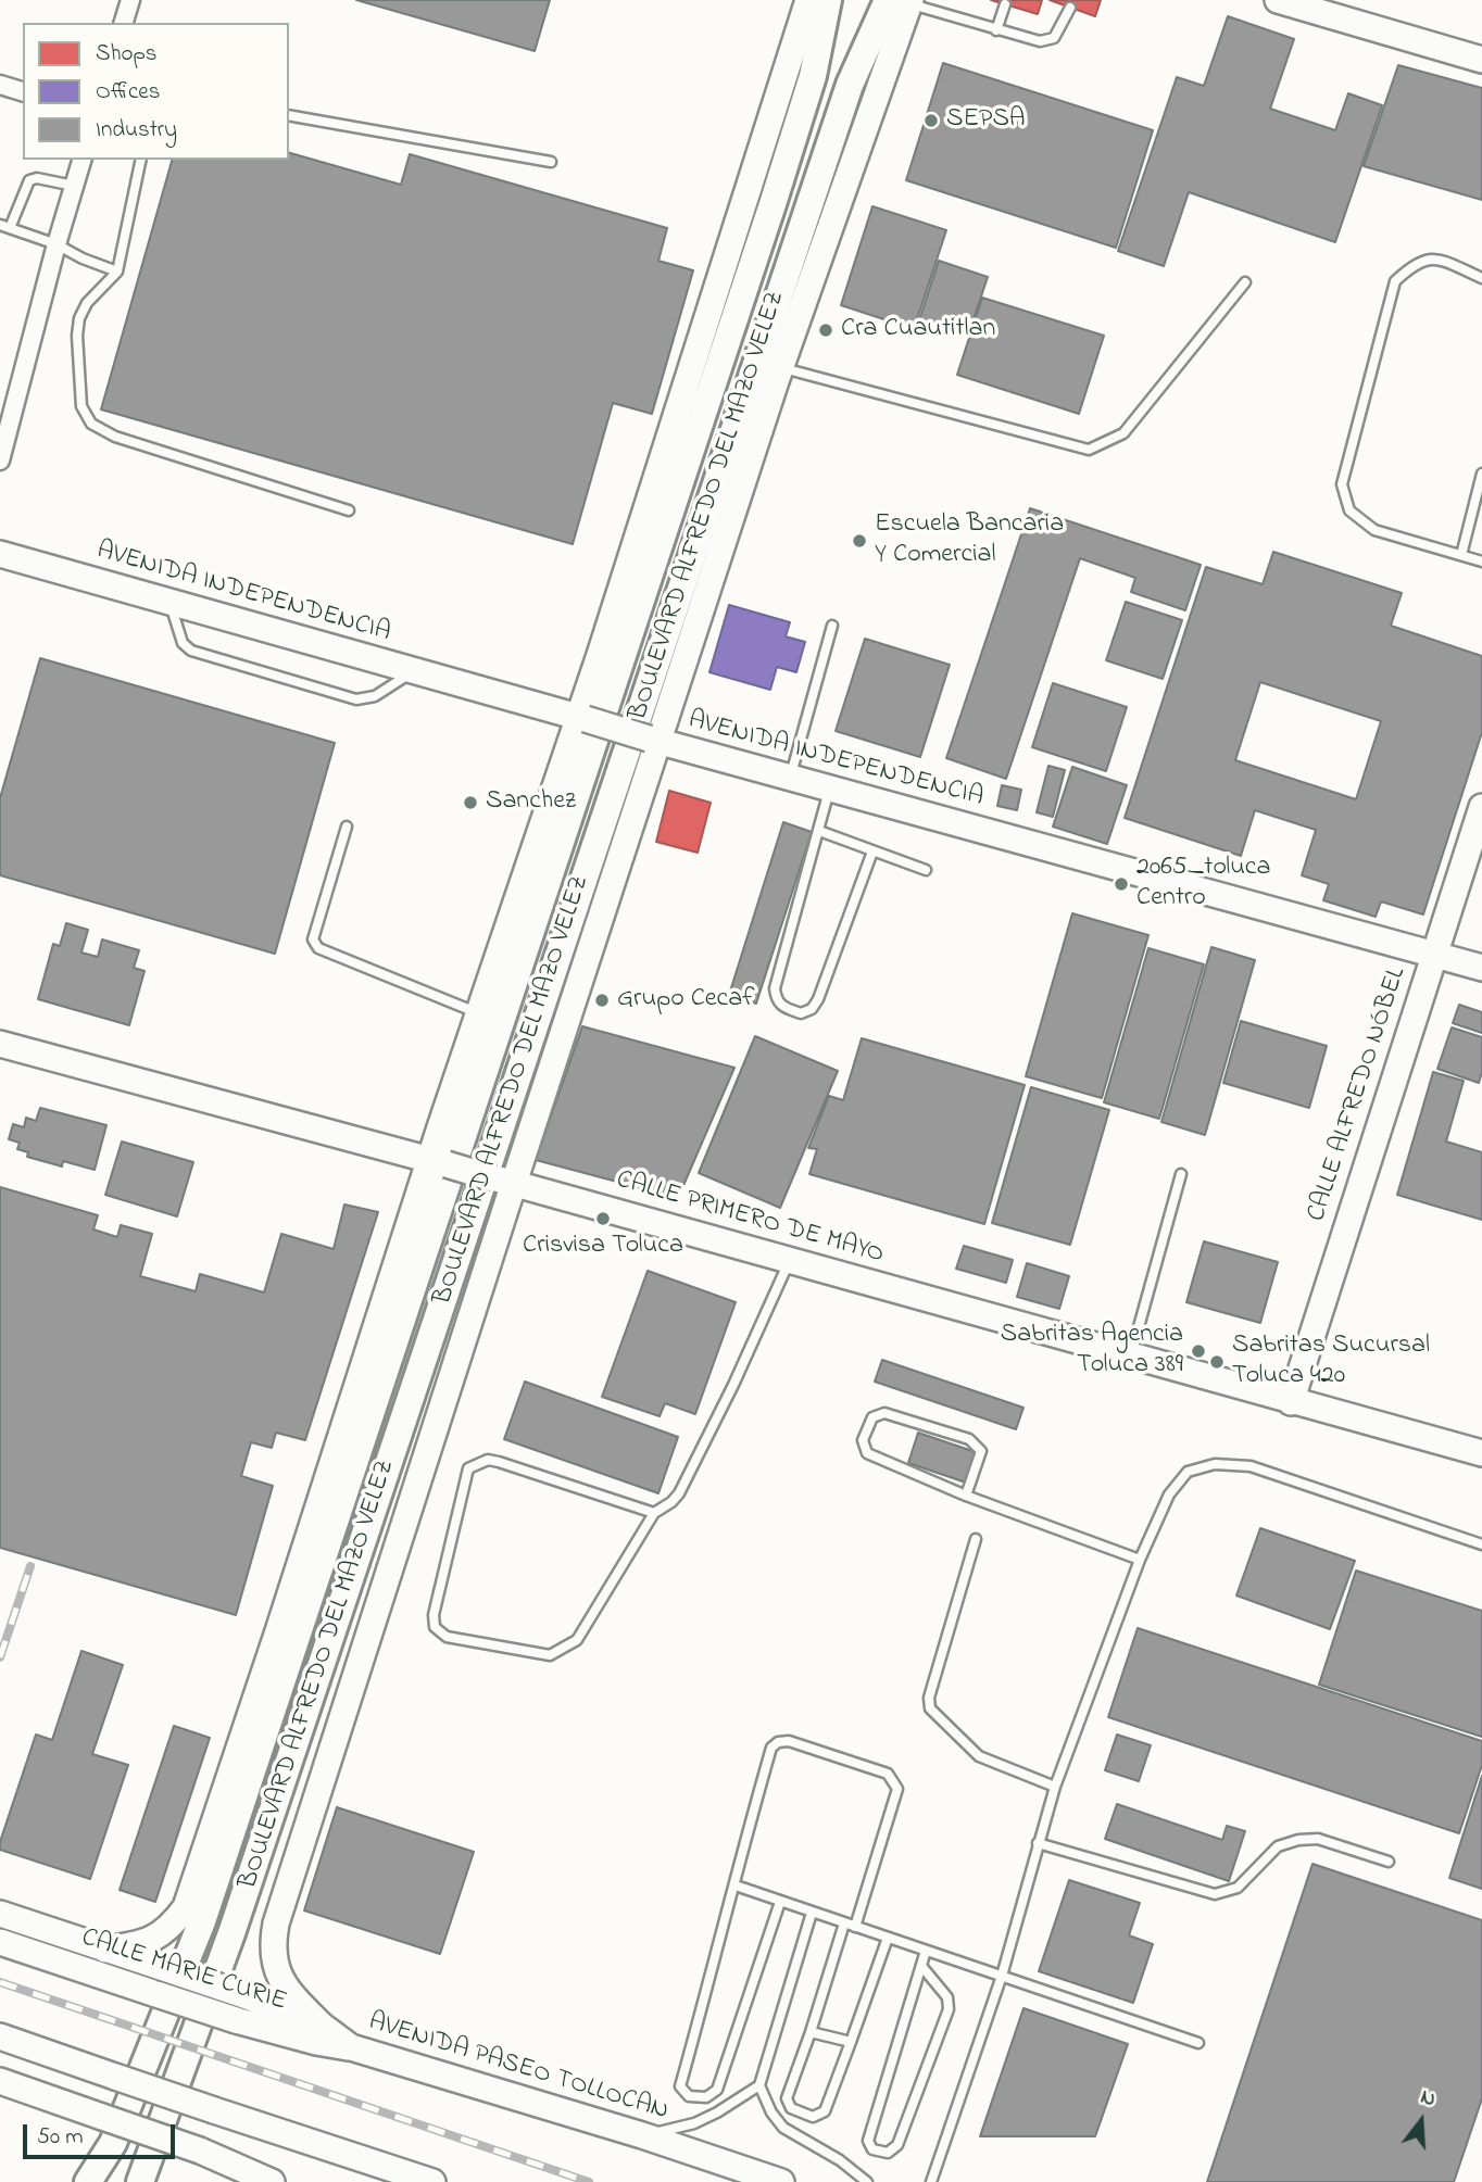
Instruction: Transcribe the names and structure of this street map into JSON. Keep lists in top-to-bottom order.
{
  "streets": {
    "main road": [
      "BOULEVARD ALFREDO DEL MAZO VELEZ",
      "AVENIDA INDEPENDENCIA",
      "CALLE ALFREDO NÓBEL",
      "CALLE PRIMERO DE MAYO",
      "CALLE MARIE CURIE",
      "AVENIDA PASEO TOLLOCAN"
    ]
  },
  "crossings": [
    ["BOULEVARD ALFREDO DEL MAZO VELEZ", "AVENIDA INDEPENDENCIA"],
    ["BOULEVARD ALFREDO DEL MAZO VELEZ", "CALLE PRIMERO DE MAYO"],
    ["BOULEVARD ALFREDO DEL MAZO VELEZ", "AVENIDA PASEO TOLLOCAN"],
    ["AVENIDA INDEPENDENCIA", "CALLE ALFREDO NÓBEL"],
    ["CALLE ALFREDO NÓBEL", "CALLE PRIMERO DE MAYO"],
    ["CALLE MARIE CURIE", "AVENIDA PASEO TOLLOCAN"]
  ],
  "places": [
    "SEPSA",
    "Cra Cuautitlan",
    "Escuela Bancaria Y Comercial",
    "Sanchez",
    "2065_toluca Centro",
    "Grupo Cecaf",
    "Crisvisa Toluca",
    "Sabritas Agencia Toluca 389",
    "Sabritas Sucursal Toluca 420"
  ],
  "legend": ["Shops", "Offices", "Industry"],
  "scale_bar": "50 m",
  "north": "top"
}
